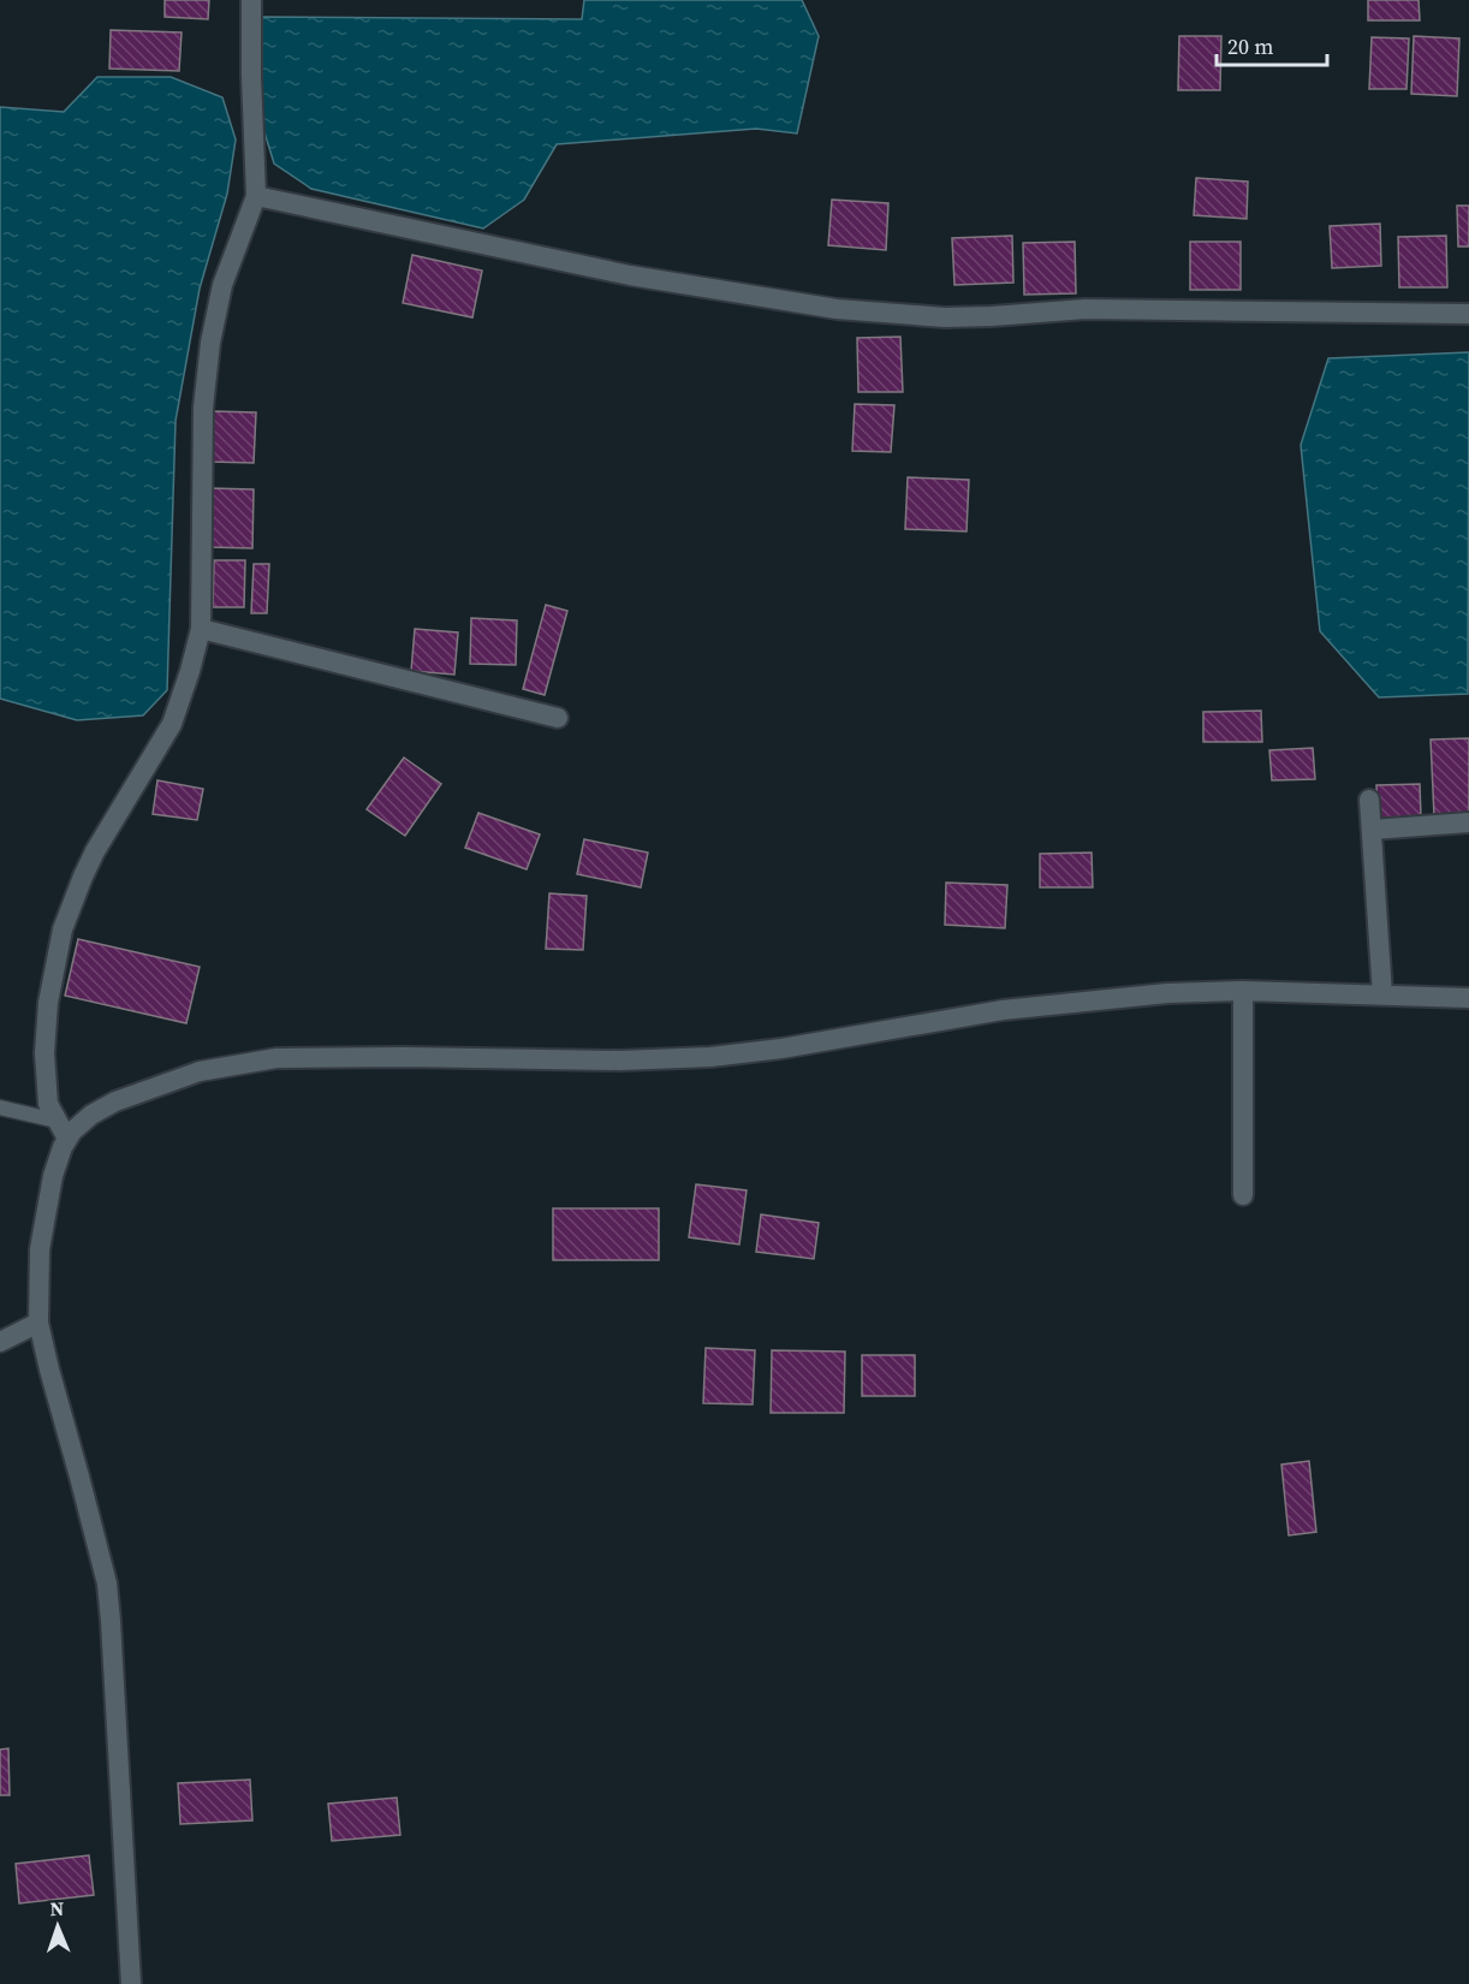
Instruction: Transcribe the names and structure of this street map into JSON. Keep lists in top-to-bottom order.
{
  "scale_bar": "20 m",
  "north": "top"
}
